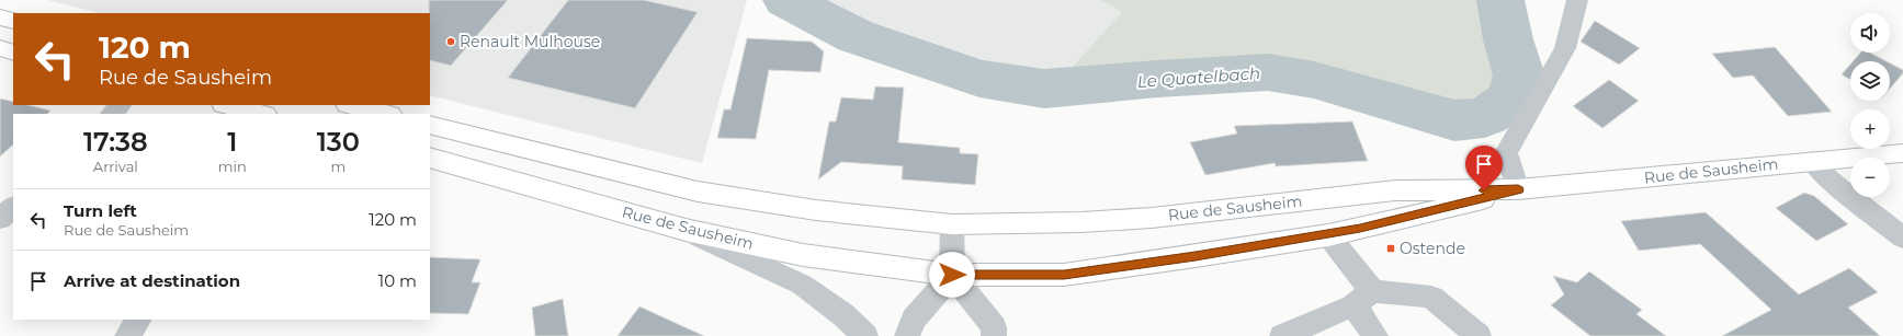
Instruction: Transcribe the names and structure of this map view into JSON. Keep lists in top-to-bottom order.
{
  "streets": {
    "main road": ["Rue de Sausheim"]
  },
  "water": ["Le Quatelbach"],
  "places": {
    "other": ["Renault Mulhouse"],
    "transit": ["Ostende"]
  },
  "page": {
    "map_buttons": ["+", "−"],
    "turn": ["120 m", "Rue de Sausheim"],
    "eta": [
      "17:38",
      "Arrival",
      "1",
      "min",
      "130",
      "m"
    ],
    "list": [
      {
        "name": "Turn left",
        "note": "Rue de Sausheim",
        "value": "120 m"
      },
      {
        "name": "Arrive at destination",
        "value": "10 m"
      }
    ]
  }
}
